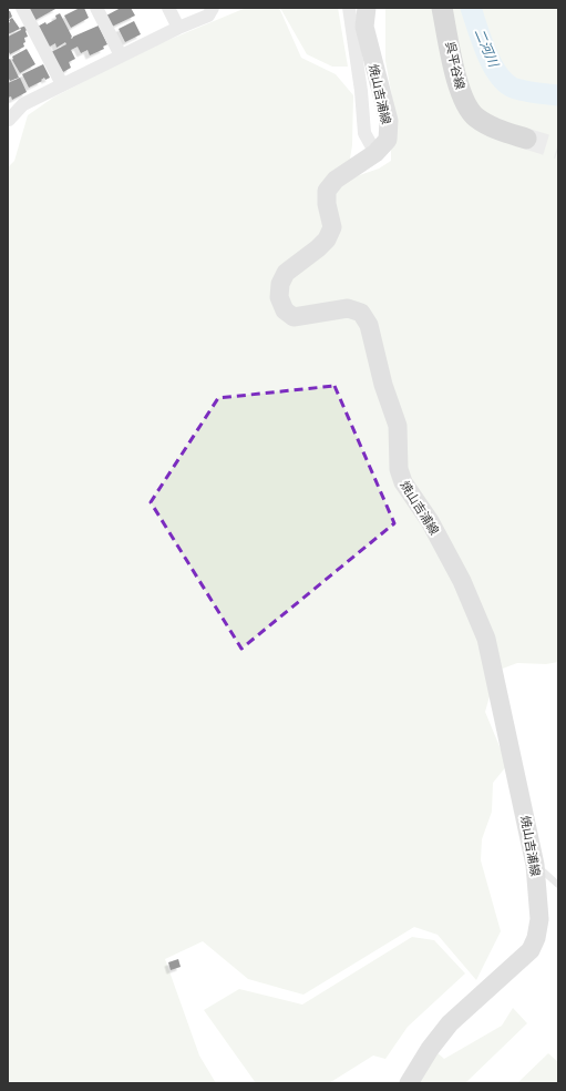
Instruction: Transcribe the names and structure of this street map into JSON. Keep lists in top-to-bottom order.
{
  "streets": {
    "main road": ["呉平谷線", "焼山吉浦線"]
  },
  "water": ["二河川"]
}
